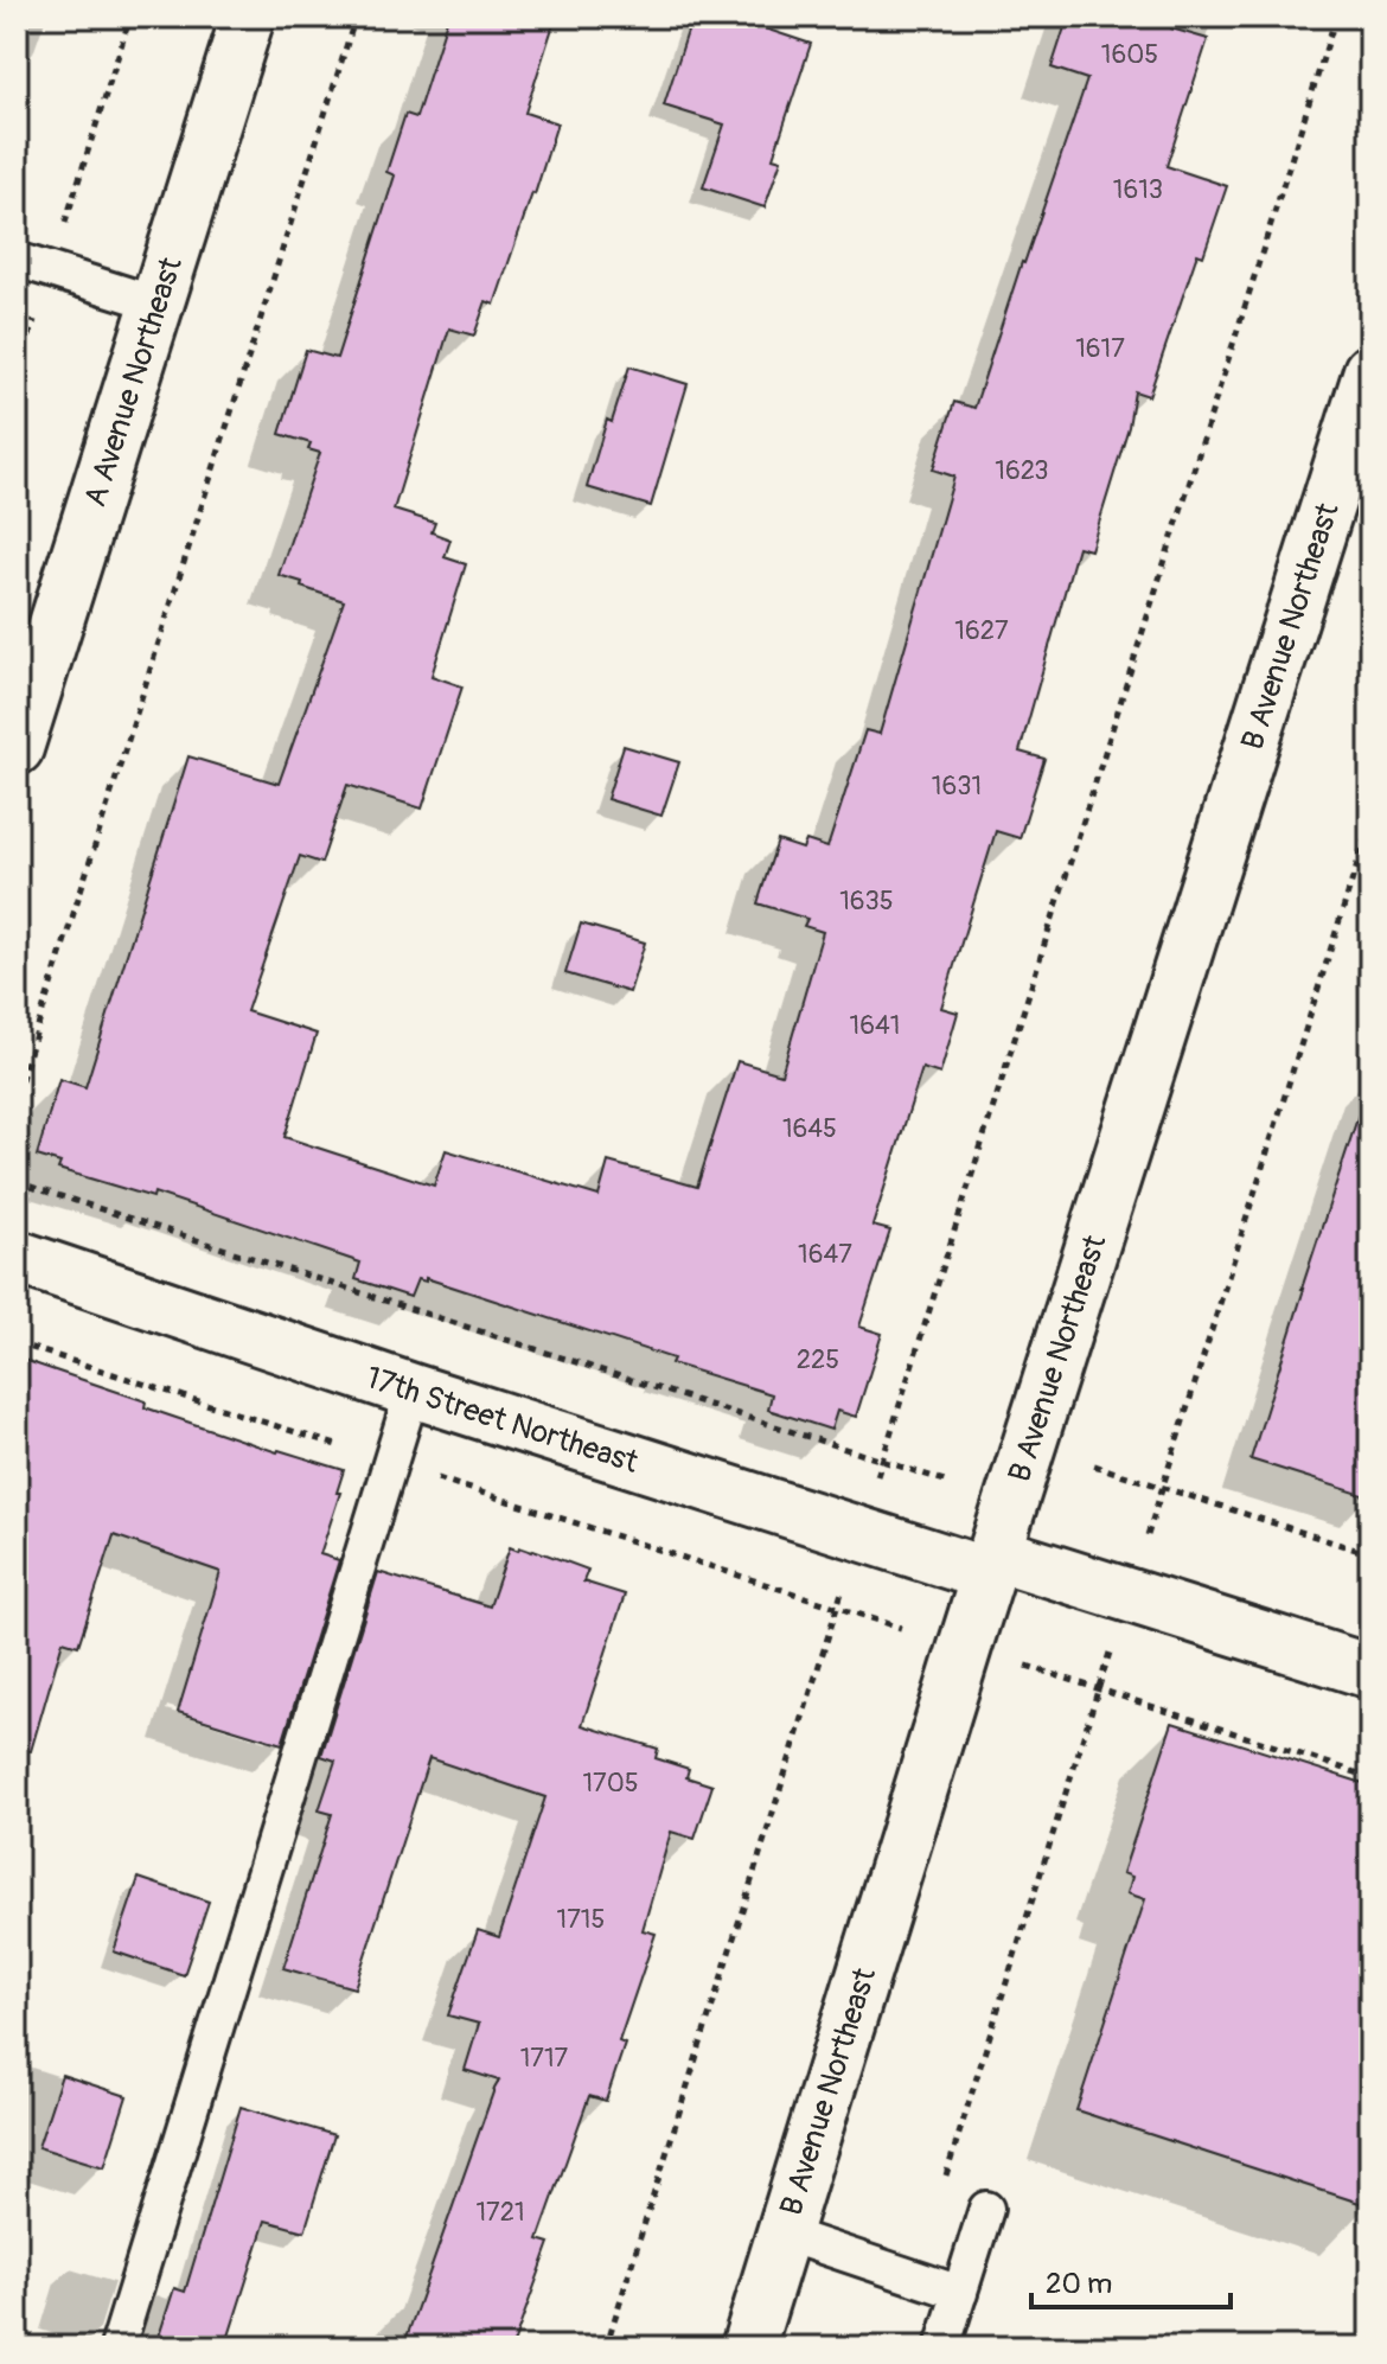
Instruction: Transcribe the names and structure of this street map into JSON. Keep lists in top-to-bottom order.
{
  "streets": {
    "street": ["A Avenue Northeast", "B Avenue Northeast", "17th Street Northeast"]
  },
  "crossings": [
    ["B Avenue Northeast", "17th Street Northeast"]
  ],
  "house_numbers": [
    "1605",
    "1613",
    "1617",
    "1623",
    "1627",
    "1631",
    "1635",
    "1641",
    "1645",
    "1647",
    "225",
    "1705",
    "1715",
    "1717",
    "1721"
  ],
  "scale_bar": "20 m"
}
